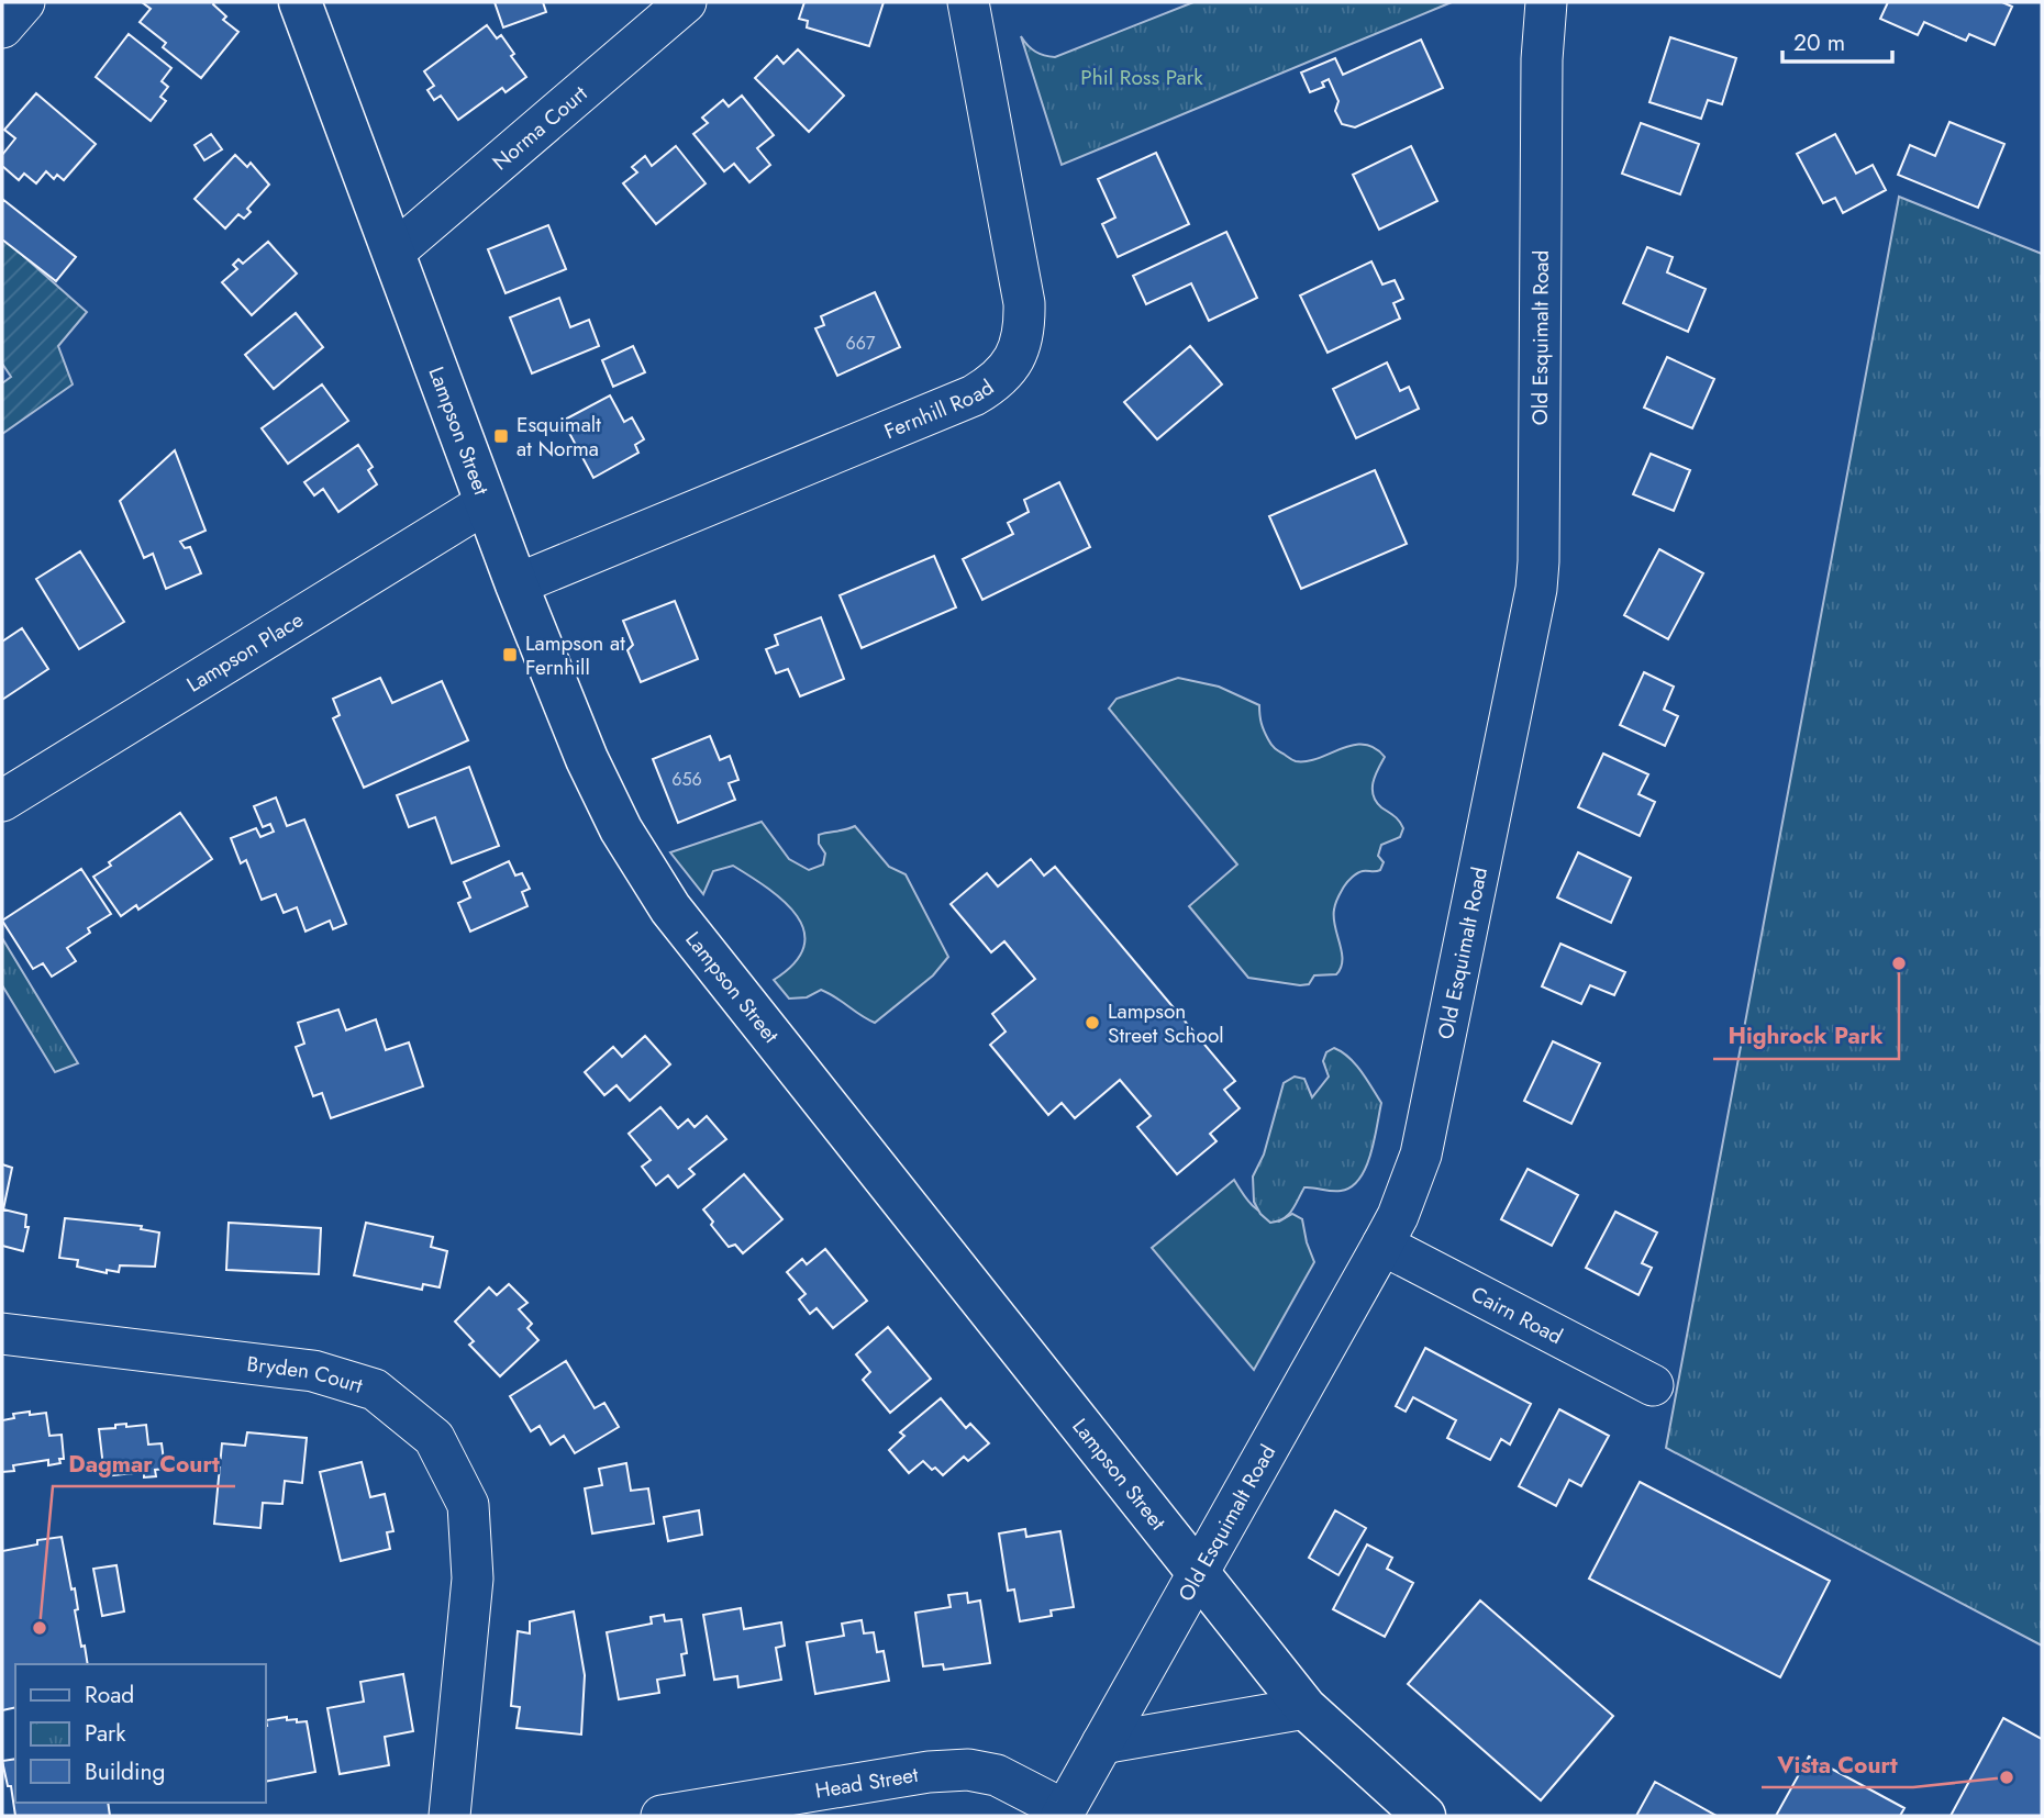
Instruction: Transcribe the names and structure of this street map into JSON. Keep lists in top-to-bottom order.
{
  "streets": {
    "main road": ["Lampson Street"],
    "street": [
      "Norma Court",
      "Old Esquimalt Road",
      "Fernhill Road",
      "Lampson Place",
      "Cairn Road",
      "Bryden Court",
      "Head Street"
    ]
  },
  "crossings": [
    ["Norma Court", "Lampson Street"],
    ["Old Esquimalt Road", "Lampson Street"],
    ["Old Esquimalt Road", "Cairn Road"],
    ["Old Esquimalt Road", "Head Street"],
    ["Fernhill Road", "Lampson Street"],
    ["Lampson Street", "Lampson Place"]
  ],
  "parks": ["Phil Ross Park"],
  "places": {
    "transit": ["Esquimalt at Norma", "Lampson at Fernhill"],
    "other": [
      "Highrock Park",
      "Lampson Street School",
      "Dagmar Court",
      "Vista Court"
    ]
  },
  "house_numbers": ["667", "656"],
  "legend": ["Road", "Park", "Building"],
  "scale_bar": "20 m"
}
